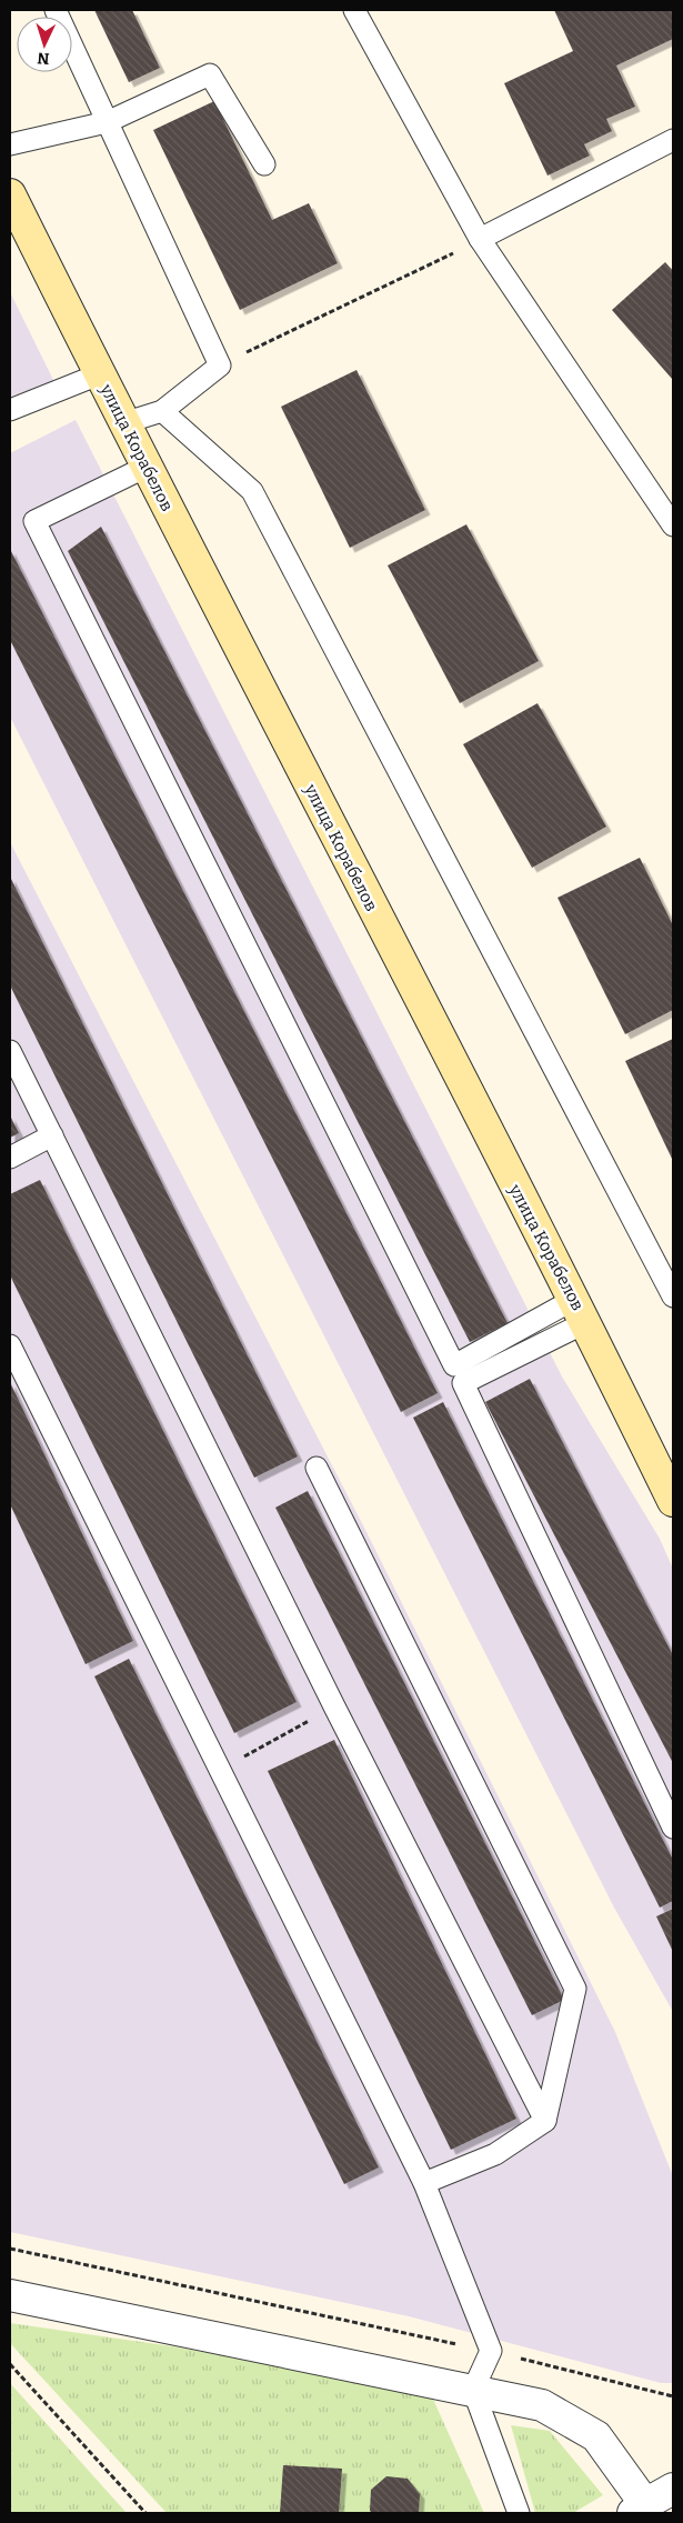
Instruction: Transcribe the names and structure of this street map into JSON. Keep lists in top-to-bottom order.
{
  "streets": {
    "street": ["улица Корабелов"]
  },
  "north": "bottom"
}
